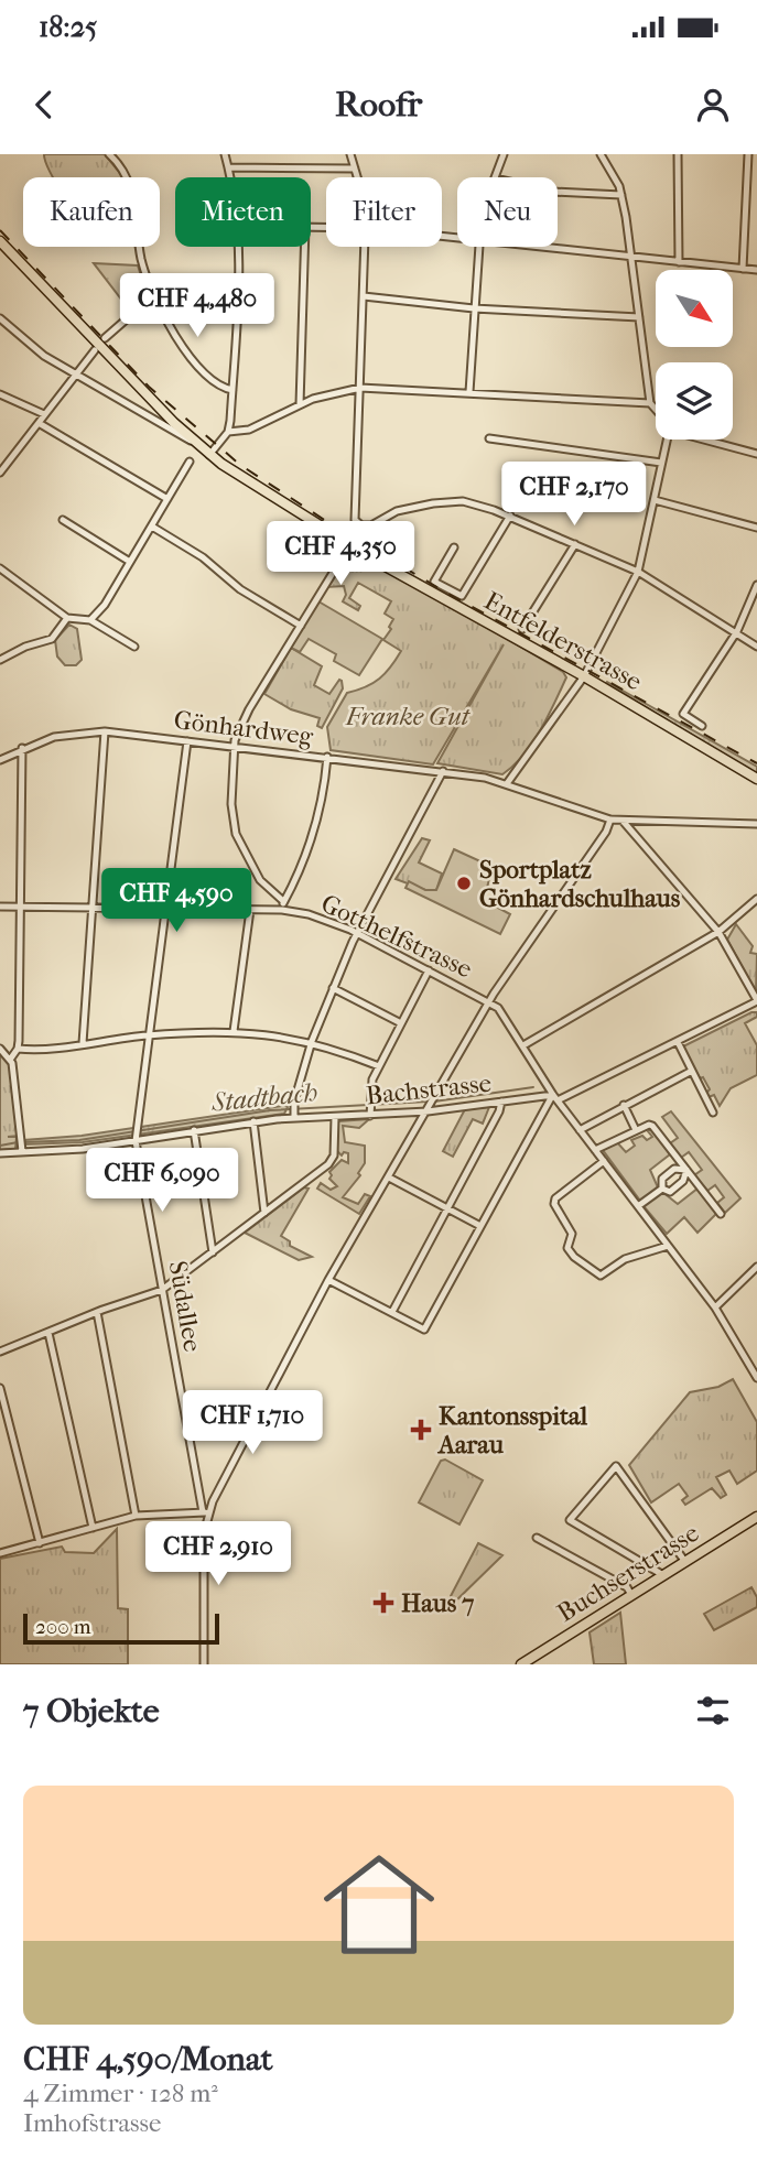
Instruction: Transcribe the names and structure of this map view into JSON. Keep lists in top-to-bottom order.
{
  "streets": {
    "main road": ["Entfelderstrasse", "Buchserstrasse"],
    "street": [
      "Gönhardweg",
      "Gotthelfstrasse",
      "Bachstrasse",
      "Südallee"
    ]
  },
  "crossings": [
    ["Gönhardweg", "Südallee"],
    ["Gotthelfstrasse", "Bachstrasse"],
    ["Gotthelfstrasse", "Südallee"],
    ["Bachstrasse", "Südallee"]
  ],
  "water": ["Stadtbach"],
  "parks": ["Franke Gut"],
  "places": {
    "other": ["Sportplatz Gönhardschulhaus"],
    "health": ["Kantonsspital Aarau", "Haus 7"]
  },
  "scale_bar": "200 m",
  "north": "bottom right",
  "page": {
    "status": "18:25",
    "header": "Roofr",
    "chip": [
      "Kaufen",
      "Mieten",
      "Filter",
      "Neu"
    ],
    "price": [
      "CHF 4,480",
      "CHF 2,170",
      "CHF 4,350",
      "CHF 4,590",
      "CHF 6,090",
      "CHF 1,710",
      "CHF 2,910"
    ],
    "scale": "200 m",
    "heading": "7 Objekte",
    "list": [
      {
        "name": "CHF 4,590/Monat",
        "note": "4 Zimmer · 128 m² · Imhofstrasse"
      }
    ]
  }
}
